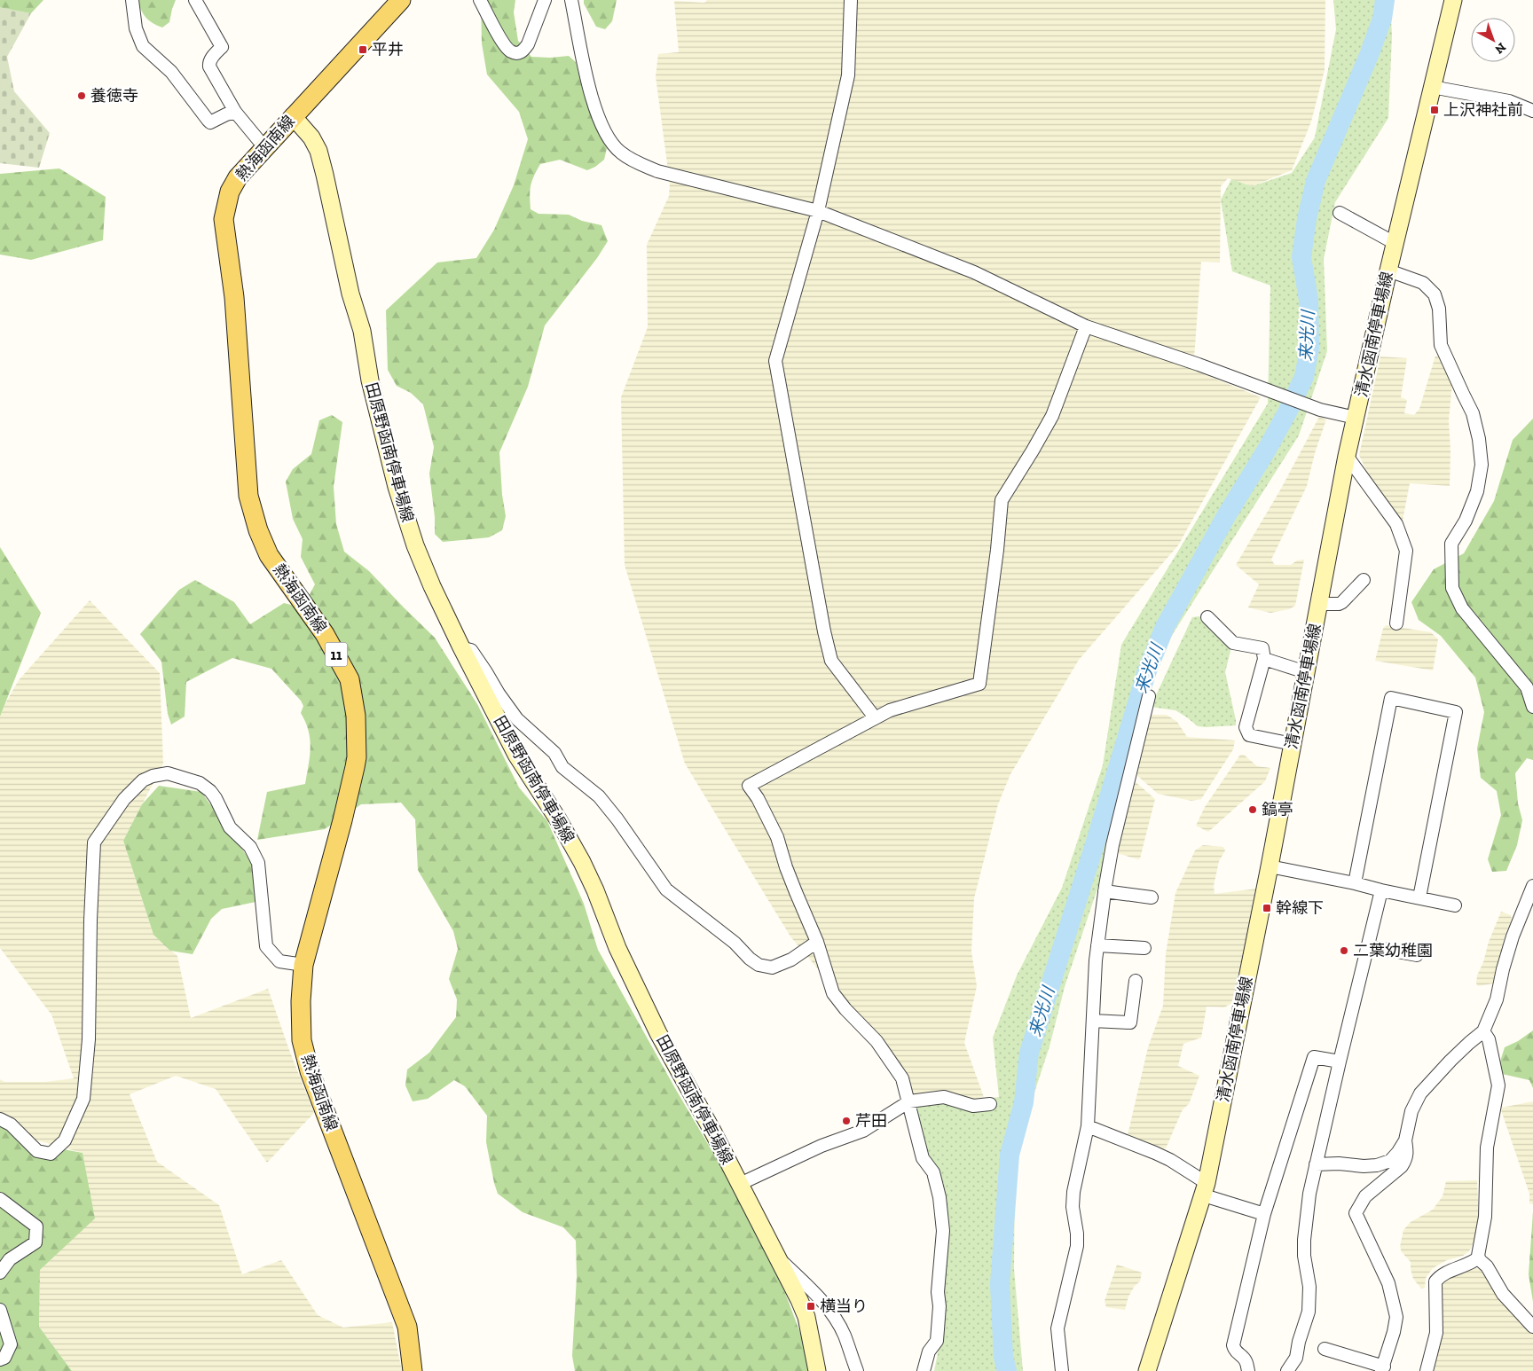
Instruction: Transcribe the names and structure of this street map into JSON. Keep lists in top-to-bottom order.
{
  "streets": {
    "main road": [
      "熱海函南線",
      "清水函南停車場線",
      "田原野函南停車場線",
      "11"
    ]
  },
  "crossings": [
    ["熱海函南線", "田原野函南停車場線"]
  ],
  "water": ["来光川"],
  "places": {
    "transit": [
      "平井",
      "上沢神社前",
      "幹線下",
      "横当り"
    ],
    "other": [
      "養徳寺",
      "鎬亭",
      "二葉幼稚園",
      "芹田"
    ]
  },
  "north": "bottom right"
}
